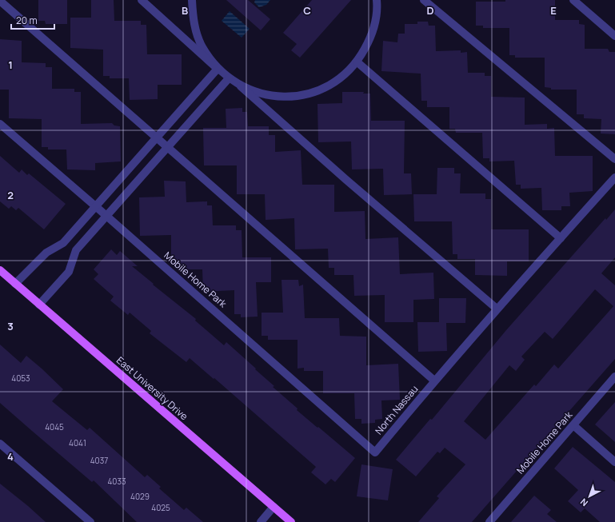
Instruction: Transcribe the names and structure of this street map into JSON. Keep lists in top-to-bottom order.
{
  "streets": {
    "main road": ["East University Drive"],
    "street": ["Mobile Home Park", "North Nassau"]
  },
  "crossings": [
    ["Mobile Home Park", "North Nassau"]
  ],
  "house_numbers": [
    "4053",
    "4045",
    "4041",
    "4037",
    "4033",
    "4029",
    "4025"
  ],
  "scale_bar": "20 m",
  "north": "bottom left",
  "grid": {
    "columns": [
      "B",
      "C",
      "D",
      "E"
    ],
    "rows": [
      "1",
      "2",
      "3",
      "4"
    ]
  }
}
